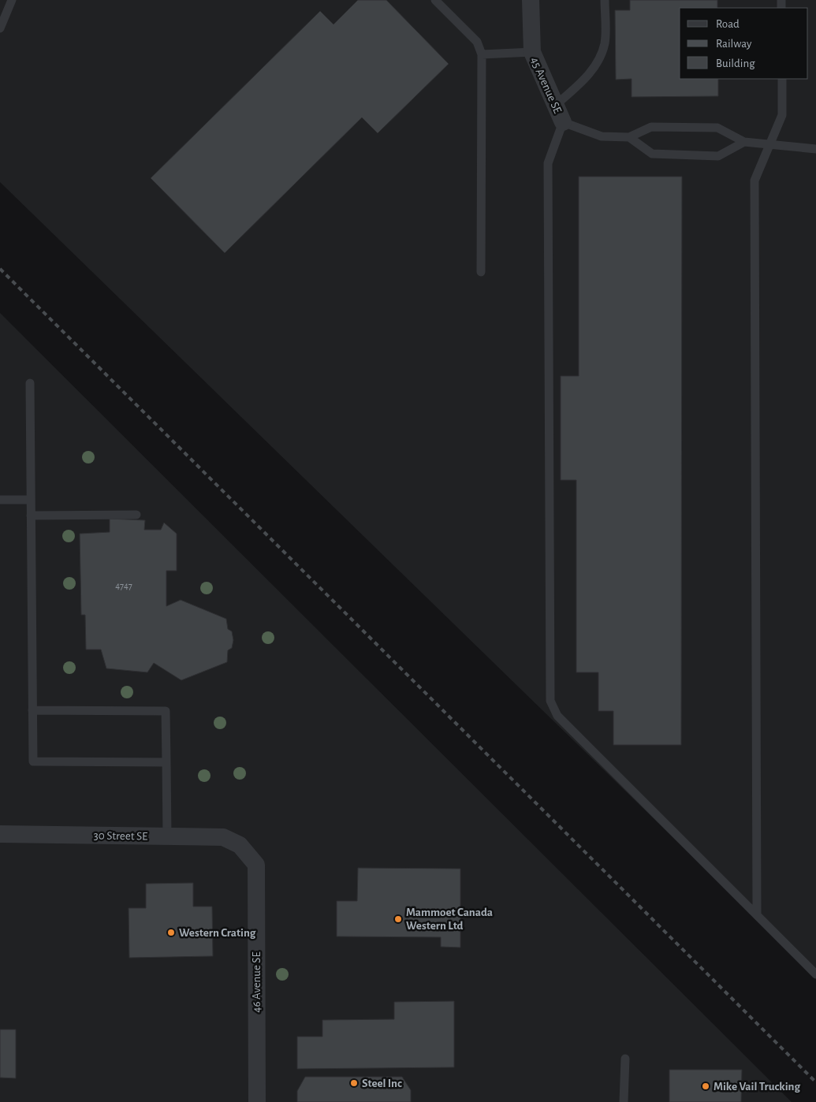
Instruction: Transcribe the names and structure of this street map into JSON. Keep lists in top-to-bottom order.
{
  "streets": {
    "street": ["45 Avenue SE", "30 Street SE", "46 Avenue SE"]
  },
  "crossings": [
    ["30 Street SE", "46 Avenue SE"]
  ],
  "places": [
    "Mammoet Canada Western Ltd",
    "Western Crating",
    "Steel Inc",
    "Mike Vail Trucking"
  ],
  "house_numbers": ["4747"],
  "legend": ["Road", "Railway", "Building"]
}
